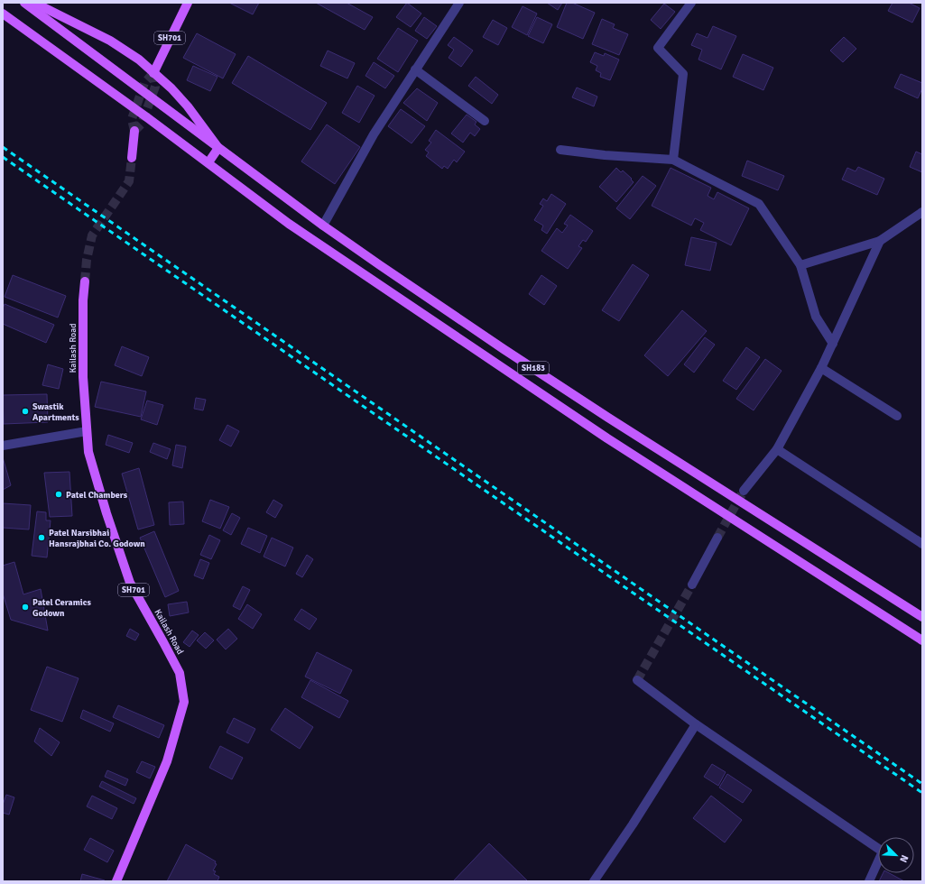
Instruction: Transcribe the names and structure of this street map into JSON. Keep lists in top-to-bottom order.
{
  "streets": {
    "main road": ["SH701", "Kailash Road", "SH183"]
  },
  "places": [
    "Swastik Apartments",
    "Patel Chambers",
    "Patel Narsibhai Hansrajbhai Co. Godown",
    "Patel Ceramics Godown"
  ],
  "north": "bottom right"
}
